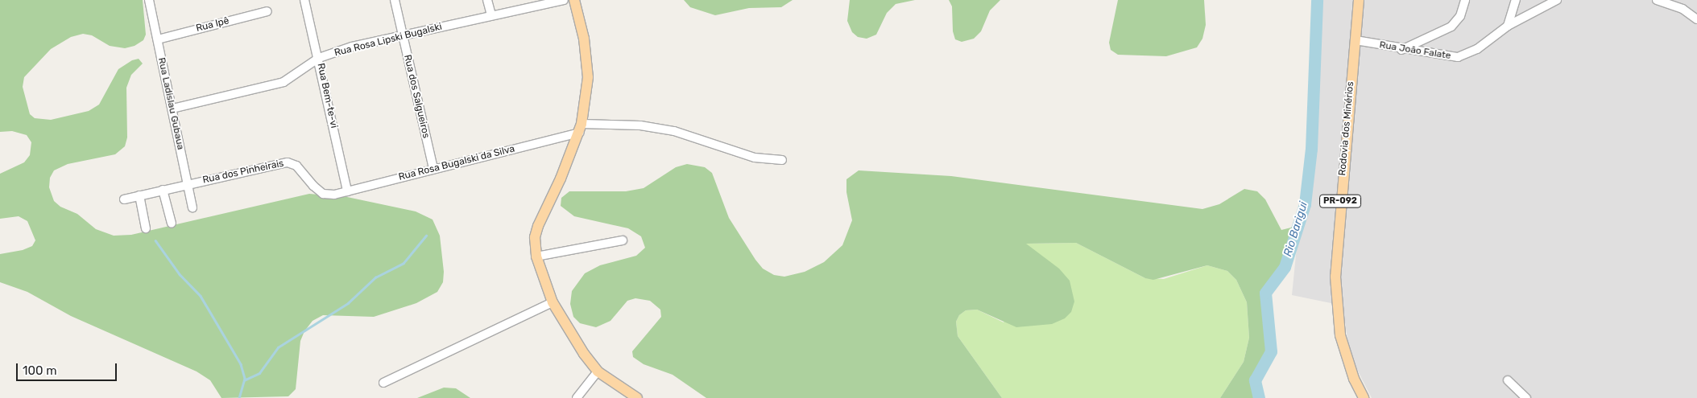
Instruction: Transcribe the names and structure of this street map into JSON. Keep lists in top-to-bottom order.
{
  "streets": {
    "main road": ["Rodovia dos Minérios", "PR-092"],
    "street": [
      "Rua Ipê",
      "Rua Rosa Lipski Bugalski",
      "Rua João Falate",
      "Rua Bem-te-vi",
      "Rua dos Salgueiros",
      "Rua Ladislau Gubaua",
      "Rua Rosa Bugalski da Silva",
      "Rua dos Pinheirais"
    ]
  },
  "crossings": [
    ["Rua Ipê", "Rua Ladislau Gubaua"],
    ["Rua Rosa Lipski Bugalski", "Rua Bem-te-vi"],
    ["Rua Rosa Lipski Bugalski", "Rua dos Salgueiros"],
    ["Rua Rosa Lipski Bugalski", "Rua Ladislau Gubaua"],
    ["Rua João Falate", "Rodovia dos Minérios"],
    ["Rua Bem-te-vi", "Rua Rosa Bugalski da Silva"],
    ["Rua dos Salgueiros", "Rua Rosa Bugalski da Silva"],
    ["Rua Ladislau Gubaua", "Rua dos Pinheirais"],
    ["Rua Rosa Bugalski da Silva", "Rua dos Pinheirais"]
  ],
  "water": ["Rio Barigui"],
  "scale_bar": "100 m"
}
